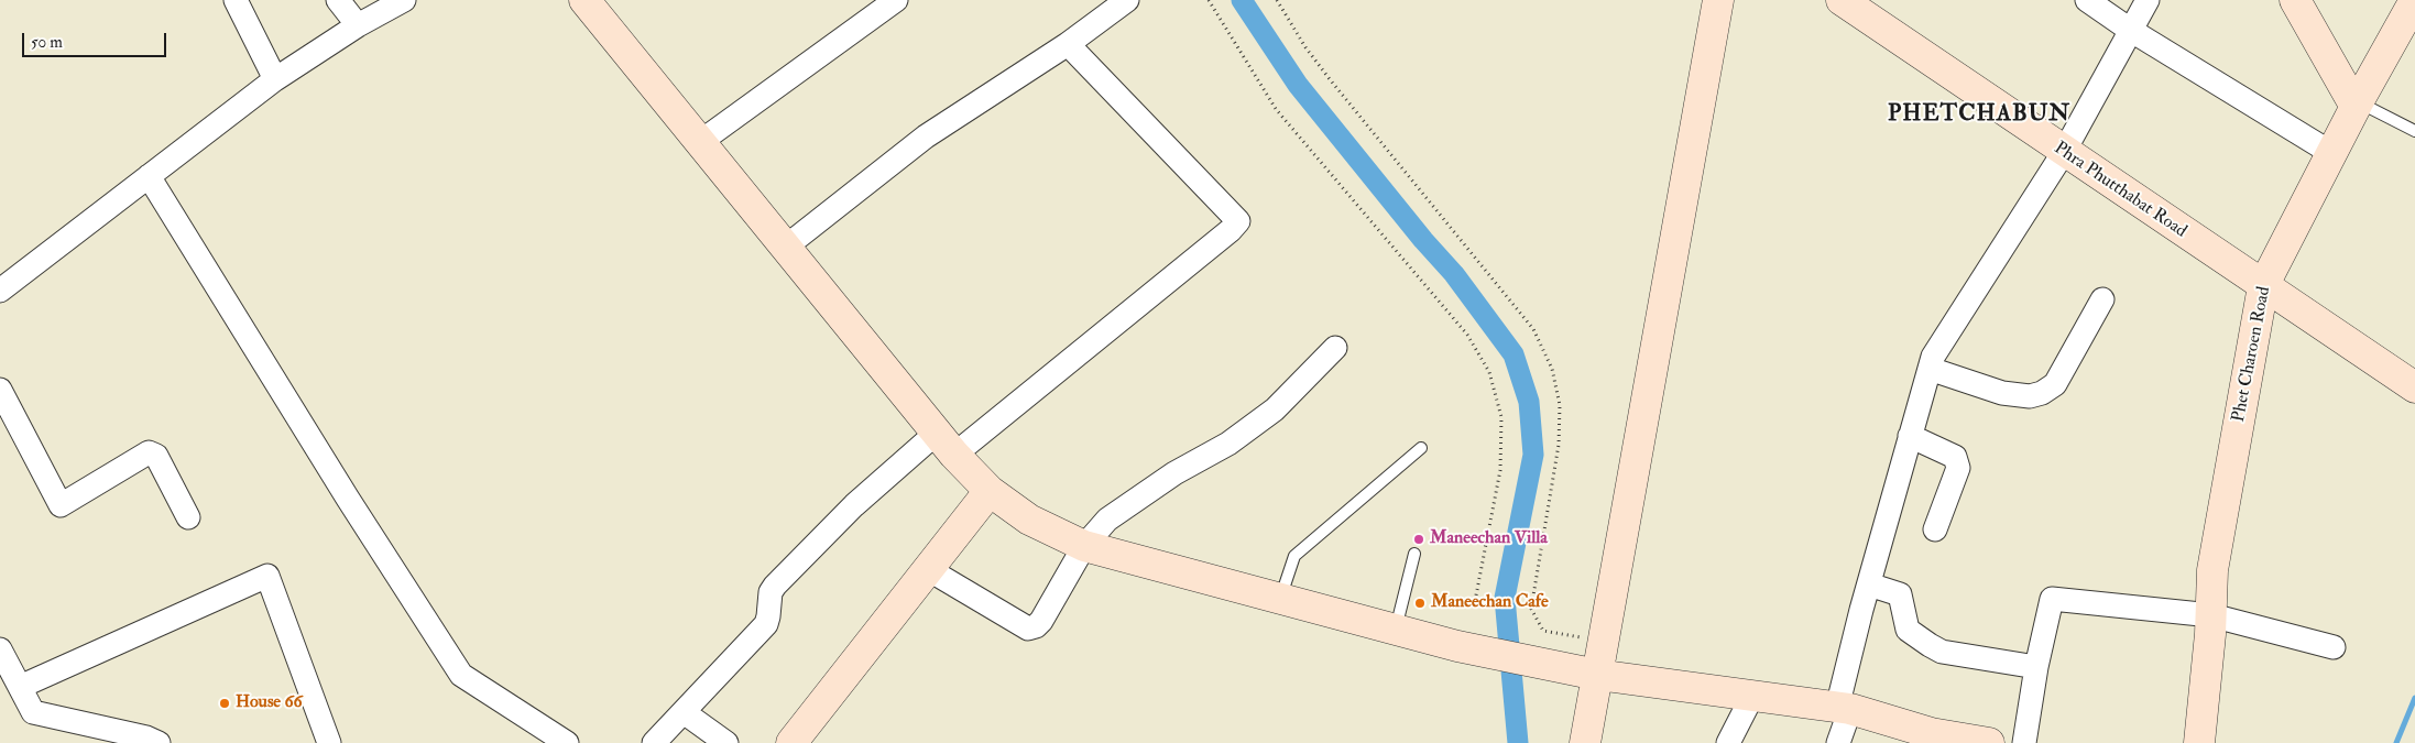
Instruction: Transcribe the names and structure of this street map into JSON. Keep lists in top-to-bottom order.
{
  "streets": {
    "street": ["Phra Phutthabat Road", "Phet Charoen Road"]
  },
  "crossings": [
    ["Phra Phutthabat Road", "Phet Charoen Road"]
  ],
  "districts": ["PHETCHABUN"],
  "places": ["Maneechan Villa", "Maneechan Cafe", "House 66"],
  "scale_bar": "50 m"
}
